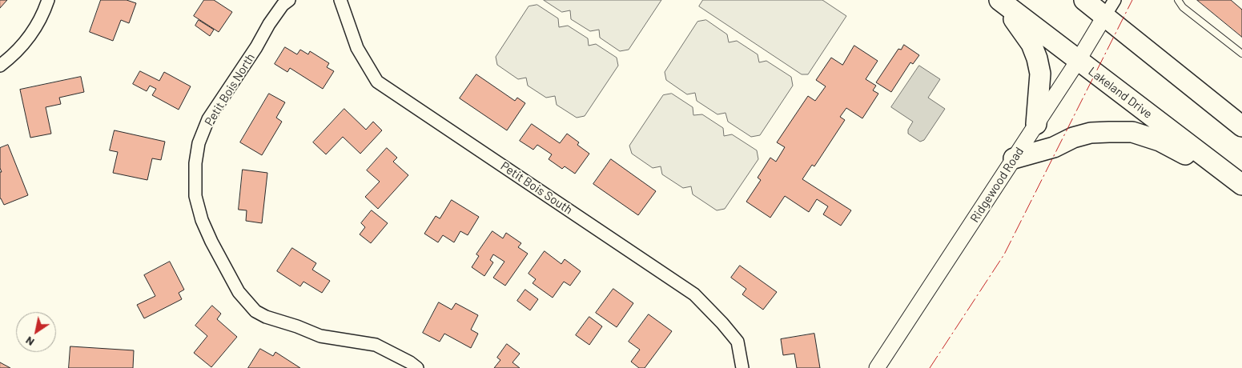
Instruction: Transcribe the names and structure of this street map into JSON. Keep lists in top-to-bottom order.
{
  "streets": {
    "highway": ["Lakeland Drive"],
    "street": ["Petit Bois North", "Ridgewood Road", "Petit Bois South"]
  },
  "crossings": [
    ["Lakeland Drive", "Ridgewood Road"]
  ],
  "north": "bottom left"
}
